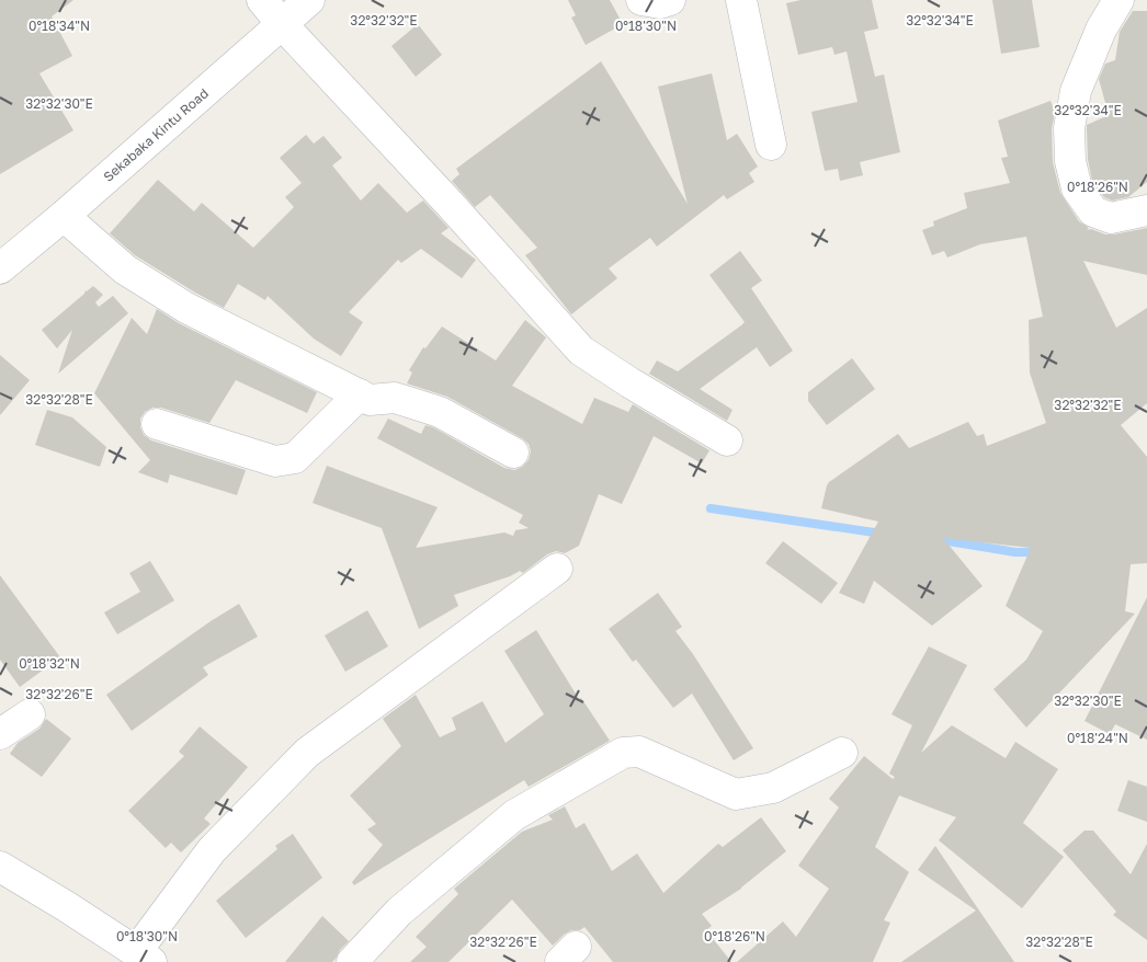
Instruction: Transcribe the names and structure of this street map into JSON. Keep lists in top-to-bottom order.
{
  "streets": {
    "street": ["Sekabaka Kintu Road"]
  },
  "coordinates": [
    "32°32'32\"E",
    "32°32'34\"E",
    "0°18'34\"N",
    "0°18'30\"N",
    "32°32'30\"E",
    "0°18'26\"N",
    "32°32'28\"E",
    "0°18'32\"N",
    "32°32'26\"E",
    "0°18'24\"N"
  ]
}
